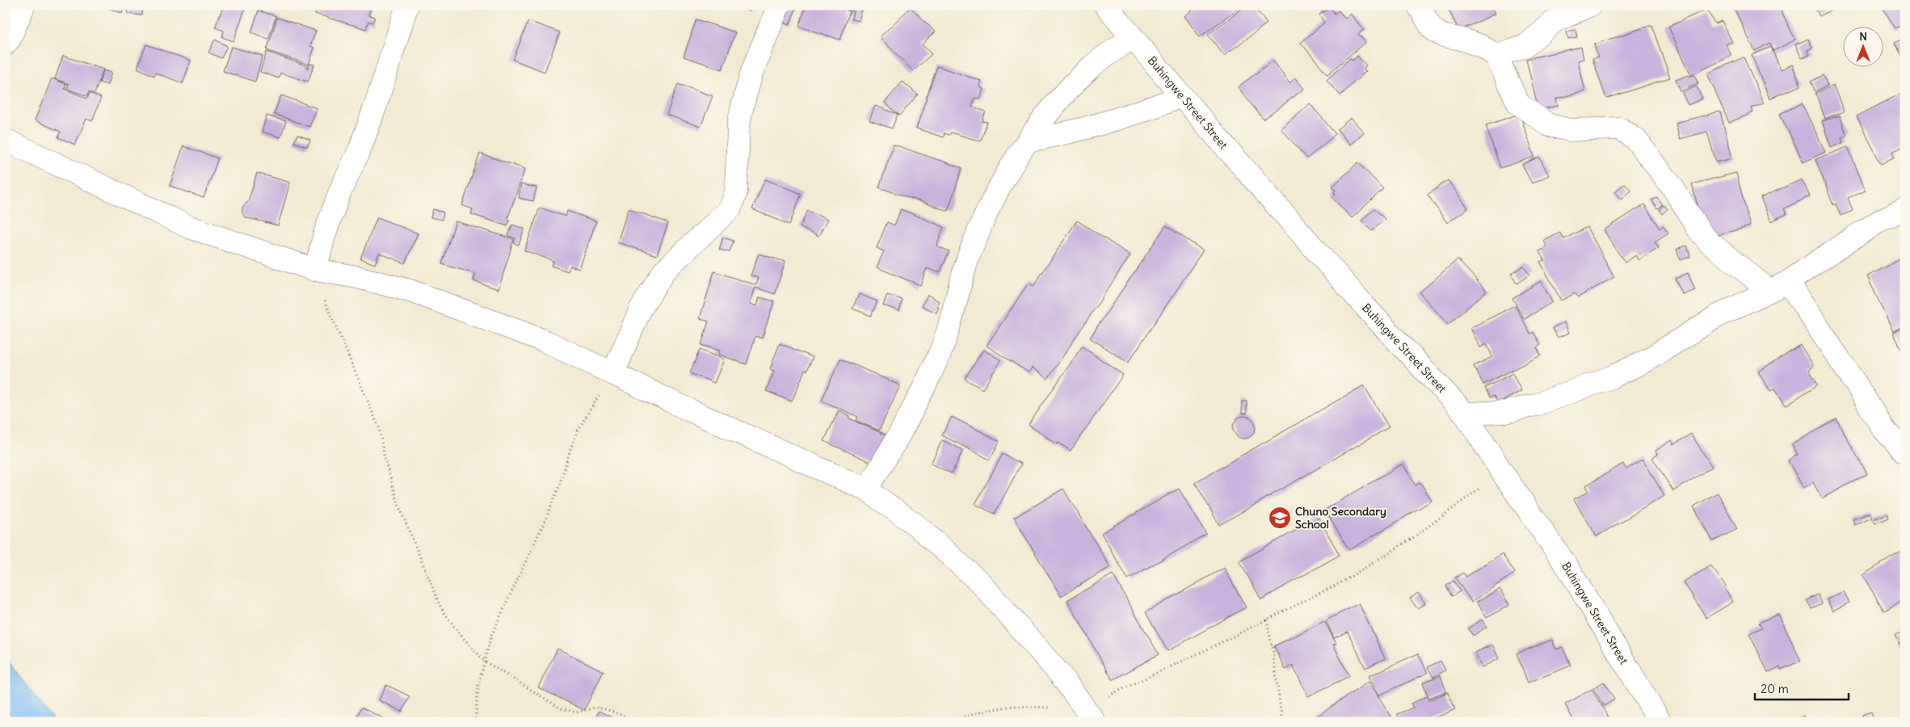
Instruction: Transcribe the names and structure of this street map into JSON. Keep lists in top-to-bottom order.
{
  "streets": {
    "street": ["Buhingwe Street Street"]
  },
  "places": {
    "school or university": ["Chuno Secondary School"]
  },
  "scale_bar": "20 m",
  "north": "top"
}
